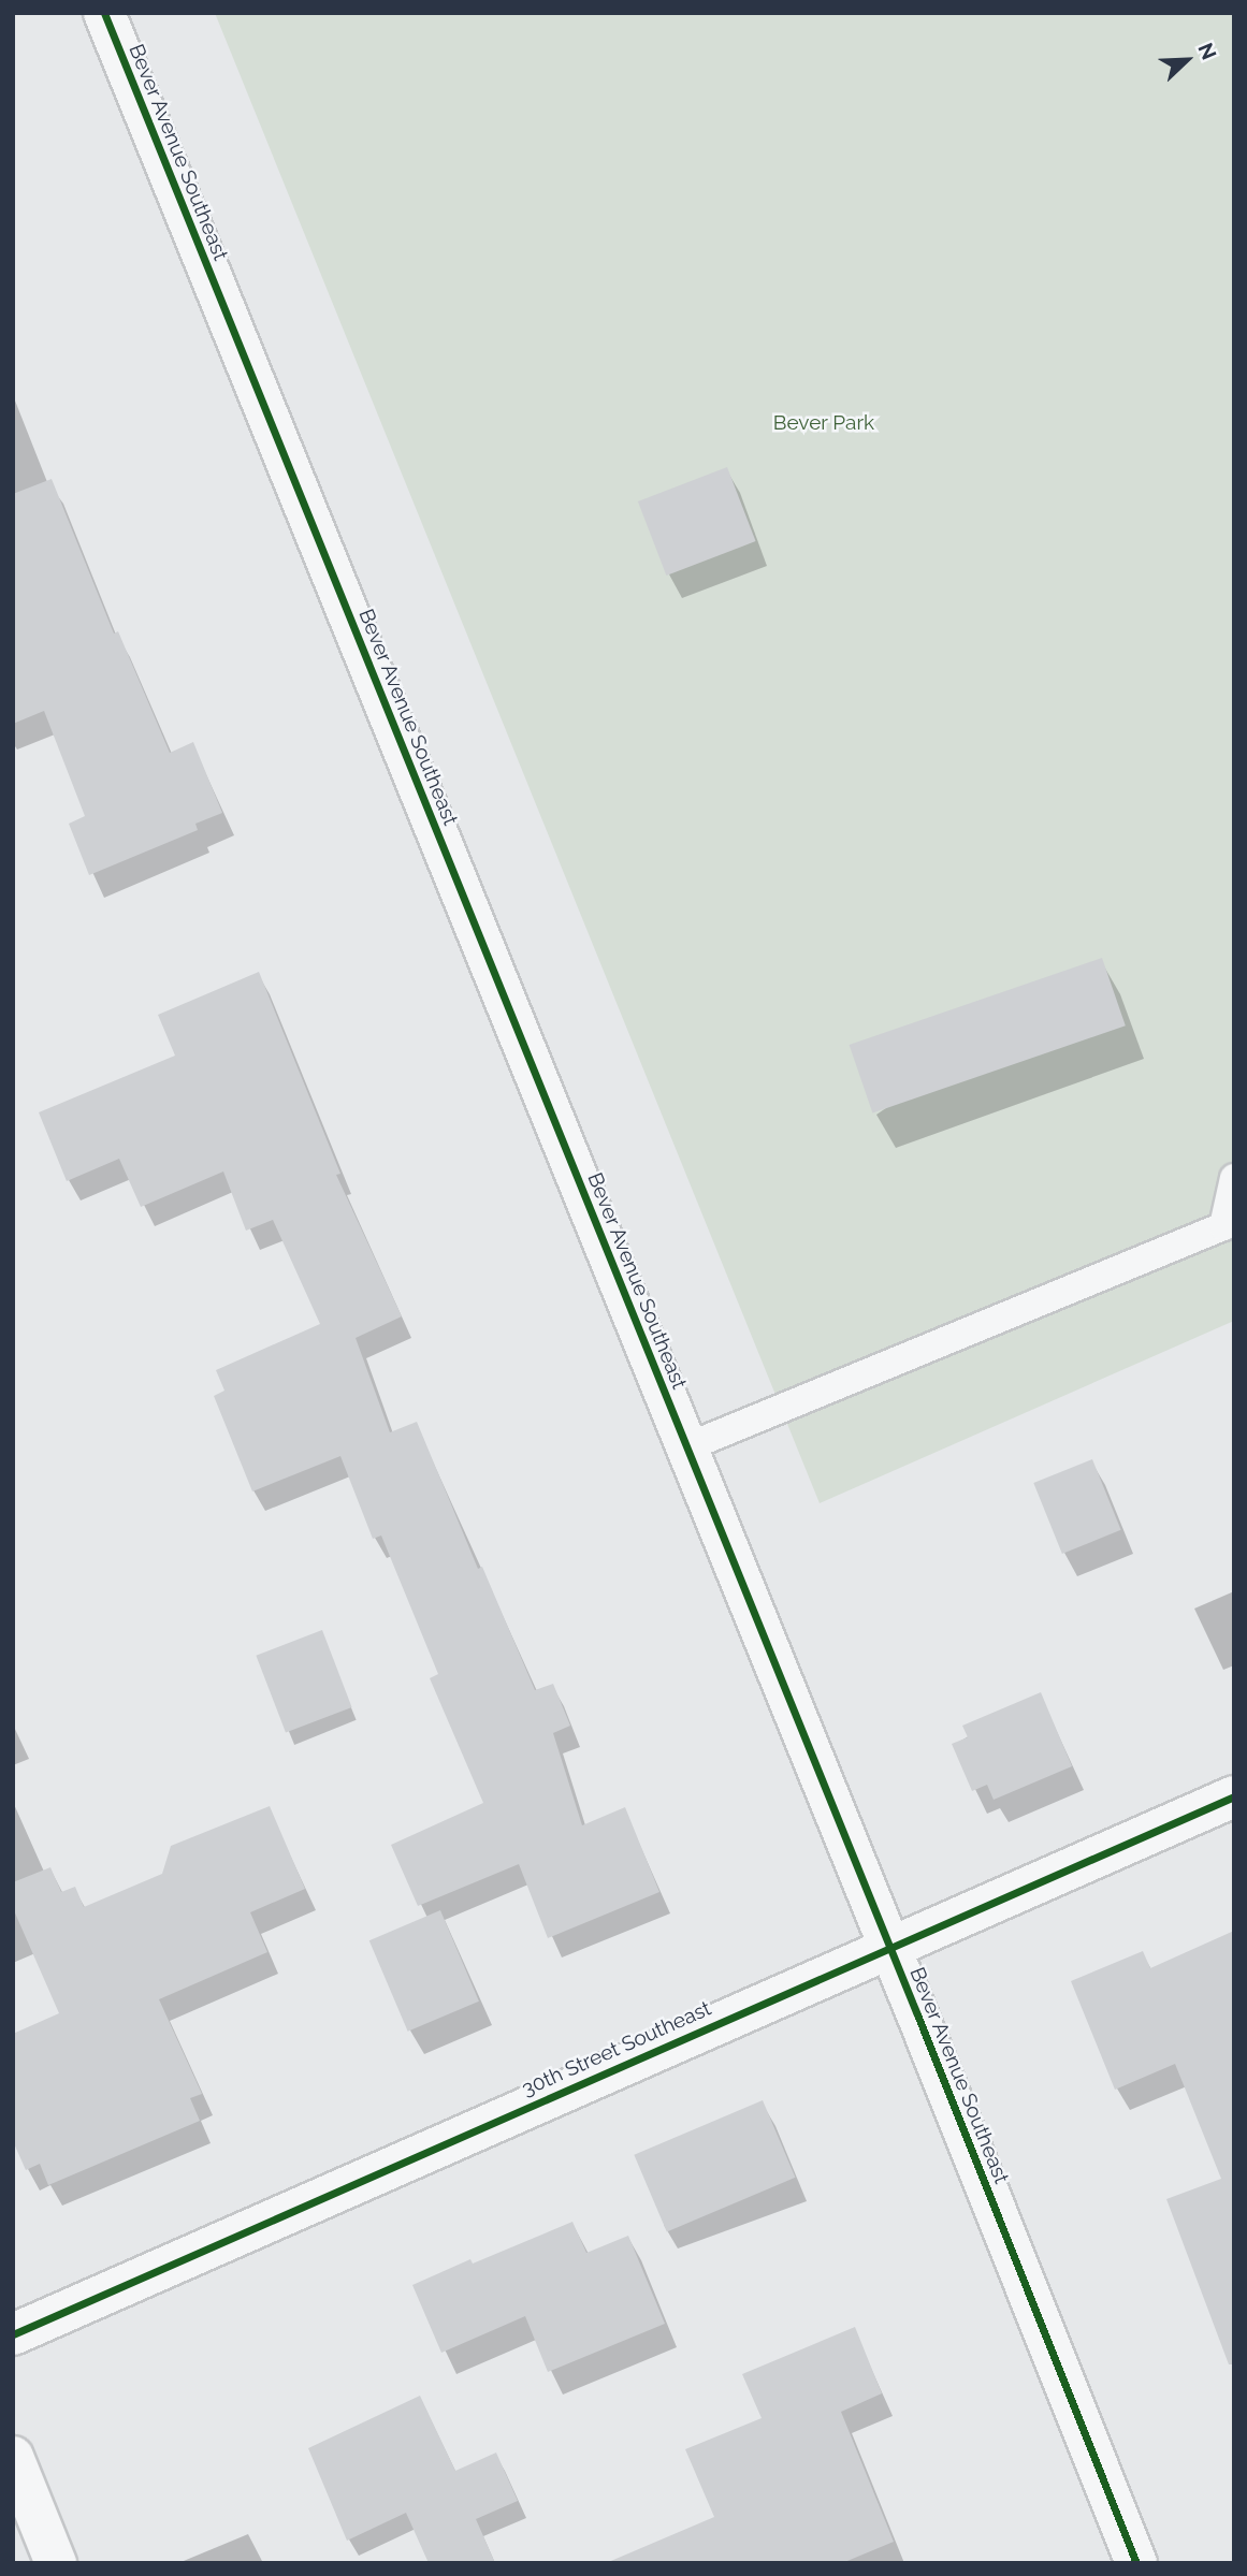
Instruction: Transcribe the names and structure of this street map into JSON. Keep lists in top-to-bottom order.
{
  "streets": {
    "street": ["Bever Avenue Southeast", "30th Street Southeast"]
  },
  "crossings": [
    ["Bever Avenue Southeast", "30th Street Southeast"]
  ],
  "parks": ["Bever Park"],
  "north": "top right"
}
